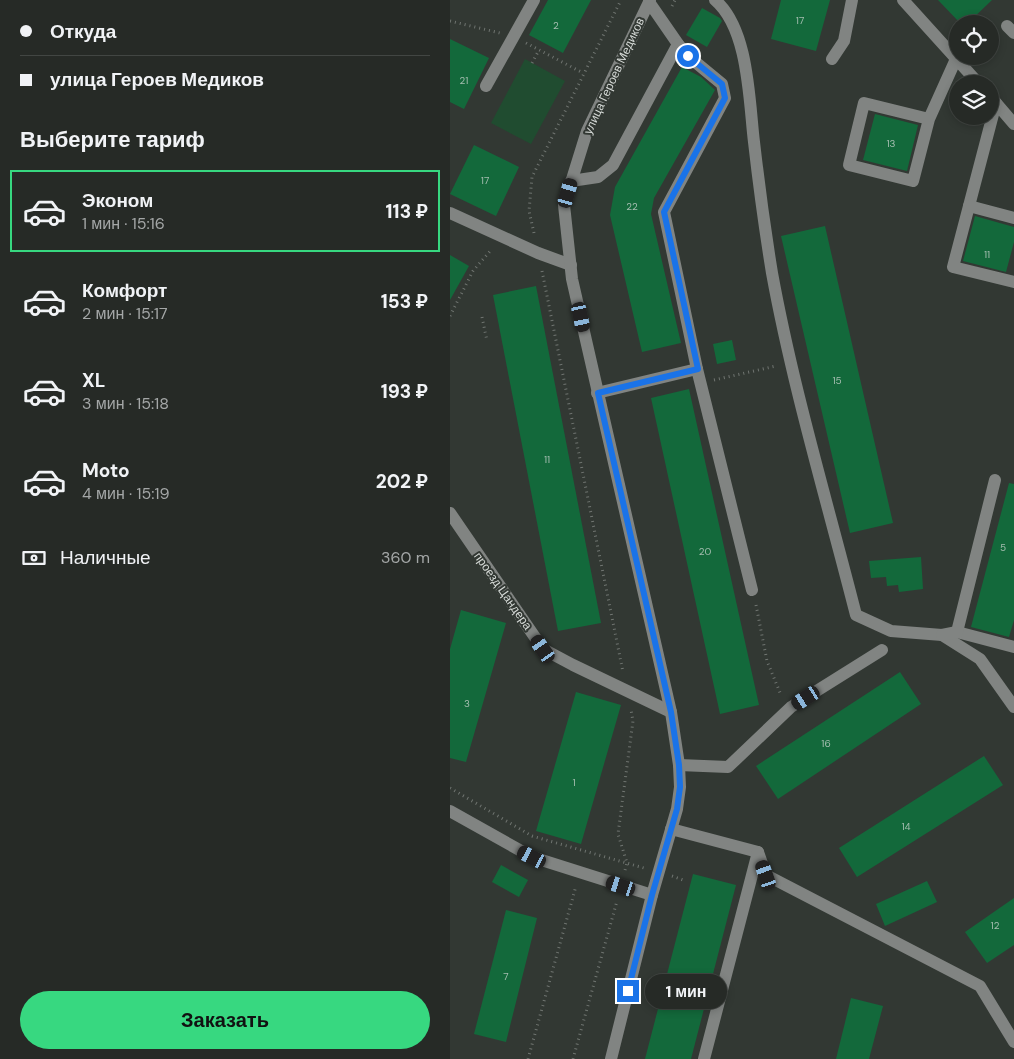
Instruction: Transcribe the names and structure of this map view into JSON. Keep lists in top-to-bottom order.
{
  "streets": {
    "street": ["улица Героев Медиков", "проезд Цандера"]
  },
  "crossings": [
    ["улица Героев Медиков", "проезд Цандера"]
  ],
  "house_numbers": [
    "17",
    "2",
    "21",
    "13",
    "17",
    "22",
    "11",
    "15",
    "11",
    "5",
    "20",
    "3",
    "16",
    "1",
    "14",
    "12",
    "7"
  ],
  "page": {
    "banner": ["Откуда", "улица Героев Медиков"],
    "heading": "Выберите тариф",
    "list": [
      {
        "name": "Эконом",
        "note": "1 мин · 15:16",
        "value": "113 ₽"
      },
      {
        "name": "Комфорт",
        "note": "2 мин · 15:17",
        "value": "153 ₽"
      },
      {
        "name": "XL",
        "note": "3 мин · 15:18",
        "value": "193 ₽"
      },
      {
        "name": "Moto",
        "note": "4 мин · 15:19",
        "value": "202 ₽"
      }
    ],
    "pay": ["Наличные", "360 m"],
    "bubble": "1 мин",
    "buttons": "Заказать"
  }
}
